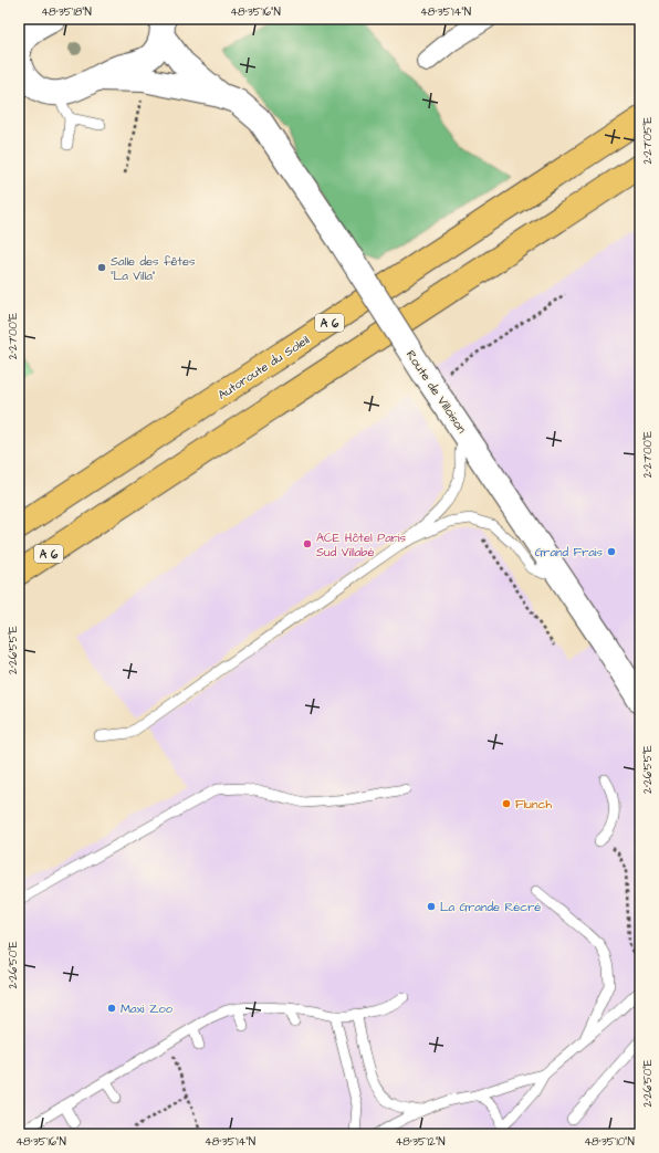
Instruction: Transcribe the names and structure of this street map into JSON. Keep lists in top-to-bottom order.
{
  "streets": {
    "highway": ["A 6", "Autoroute du Soleil"],
    "street": ["Route de Villoison"]
  },
  "places": [
    "Salle des fêtes \"La Villa\"",
    "ACE Hôtel Paris Sud Villabé",
    "Grand Frais",
    "Flunch",
    "La Grande Récré",
    "Maxi Zoo"
  ],
  "coordinates": [
    "48°35'18\"N",
    "48°35'16\"N",
    "48°35'14\"N",
    "2°27'05\"E",
    "2°27'00\"E",
    "2°26'55\"E",
    "2°26'50\"E",
    "48°35'12\"N",
    "48°35'10\"N"
  ]
}
